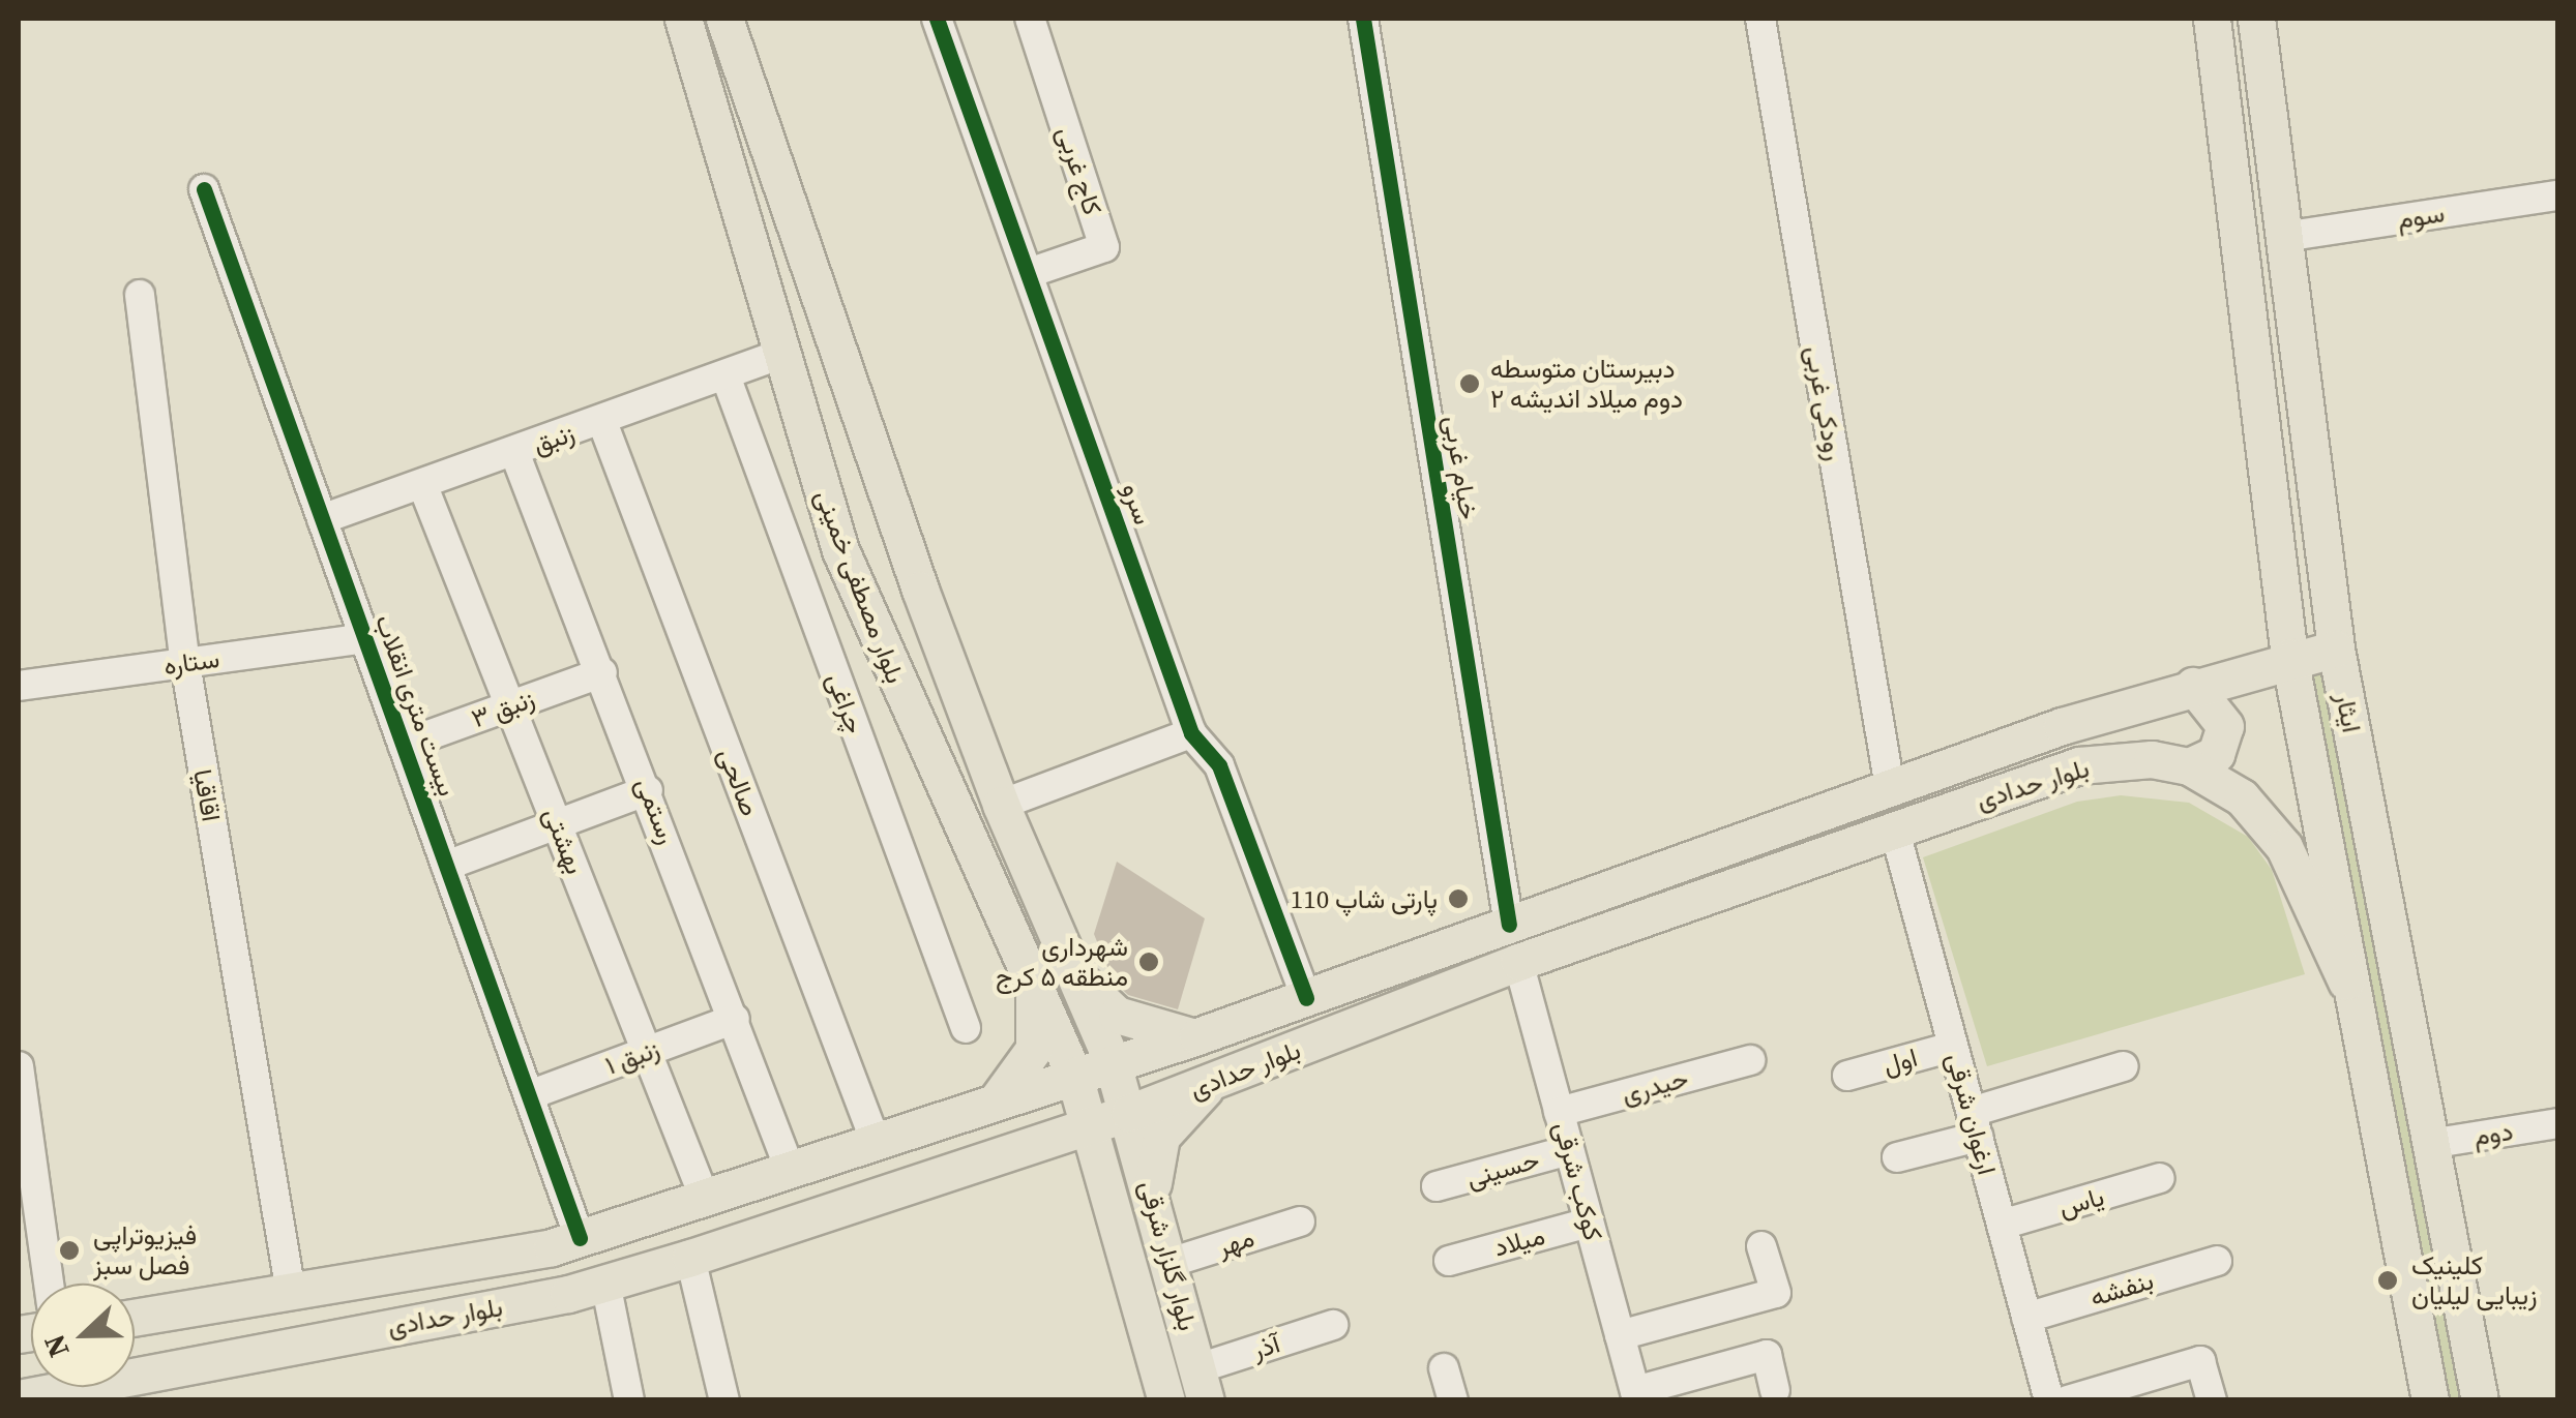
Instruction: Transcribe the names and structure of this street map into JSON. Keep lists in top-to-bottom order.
{
  "streets": {
    "main road": [
      "بلوار مصطفی خمینی",
      "ایثار",
      "بلوار حدادی",
      "بلوار گلزار شرقی"
    ],
    "street": [
      "کاج غربی",
      "سوم",
      "رودکی غربی",
      "زنبق",
      "خیام غربی",
      "سرو",
      "ستاره",
      "چراغی",
      "بیست متری انقلاب",
      "زنبق ۳",
      "صالحی",
      "اقاقیا",
      "رستمی",
      "بهشتی",
      "زنبق ۱",
      "اول",
      "حیدری",
      "ارغوان شرقی",
      "دوم",
      "حسینی",
      "کوکب شرقی",
      "یاس",
      "میلاد",
      "مهر",
      "بنفشه",
      "آذر"
    ]
  },
  "crossings": [
    ["کاج غربی", "سرو"],
    ["سوم", "ایثار"],
    ["رودکی غربی", "بلوار حدادی"],
    ["زنبق", "بلوار مصطفی خمینی"],
    ["زنبق", "چراغی"],
    ["زنبق", "بیست متری انقلاب"],
    ["زنبق", "صالحی"],
    ["زنبق", "رستمی"],
    ["زنبق", "بهشتی"],
    ["خیام غربی", "بلوار حدادی"],
    ["سرو", "بلوار حدادی"],
    ["بلوار مصطفی خمینی", "بلوار حدادی"],
    ["بلوار مصطفی خمینی", "بلوار گلزار شرقی"],
    ["ستاره", "بیست متری انقلاب"],
    ["ستاره", "اقاقیا"],
    ["بیست متری انقلاب", "زنبق ۳"],
    ["بیست متری انقلاب", "بلوار حدادی"],
    ["بیست متری انقلاب", "زنبق ۱"],
    ["زنبق ۳", "رستمی"],
    ["زنبق ۳", "بهشتی"],
    ["ایثار", "بلوار حدادی"],
    ["ایثار", "دوم"],
    ["صالحی", "بلوار حدادی"],
    ["بلوار حدادی", "اقاقیا"],
    ["بلوار حدادی", "رستمی"],
    ["بلوار حدادی", "بهشتی"],
    ["بلوار حدادی", "ارغوان شرقی"],
    ["بلوار حدادی", "کوکب شرقی"],
    ["بلوار حدادی", "بلوار گلزار شرقی"],
    ["رستمی", "زنبق ۱"],
    ["بهشتی", "زنبق ۱"],
    ["اول", "ارغوان شرقی"],
    ["حیدری", "کوکب شرقی"],
    ["ارغوان شرقی", "یاس"],
    ["ارغوان شرقی", "بنفشه"],
    ["حسینی", "کوکب شرقی"],
    ["کوکب شرقی", "میلاد"],
    ["مهر", "بلوار گلزار شرقی"],
    ["بلوار گلزار شرقی", "آذر"]
  ],
  "places": [
    "دبیرستان متوسطه دوم میلاد اندیشه ۲",
    "پارتی شاپ 110",
    "شهرداری منطقه ۵ کرج",
    "فیزیوتراپی فصل سبز",
    "کلینیک زیبایی لیلیان"
  ],
  "north": "left"
}
